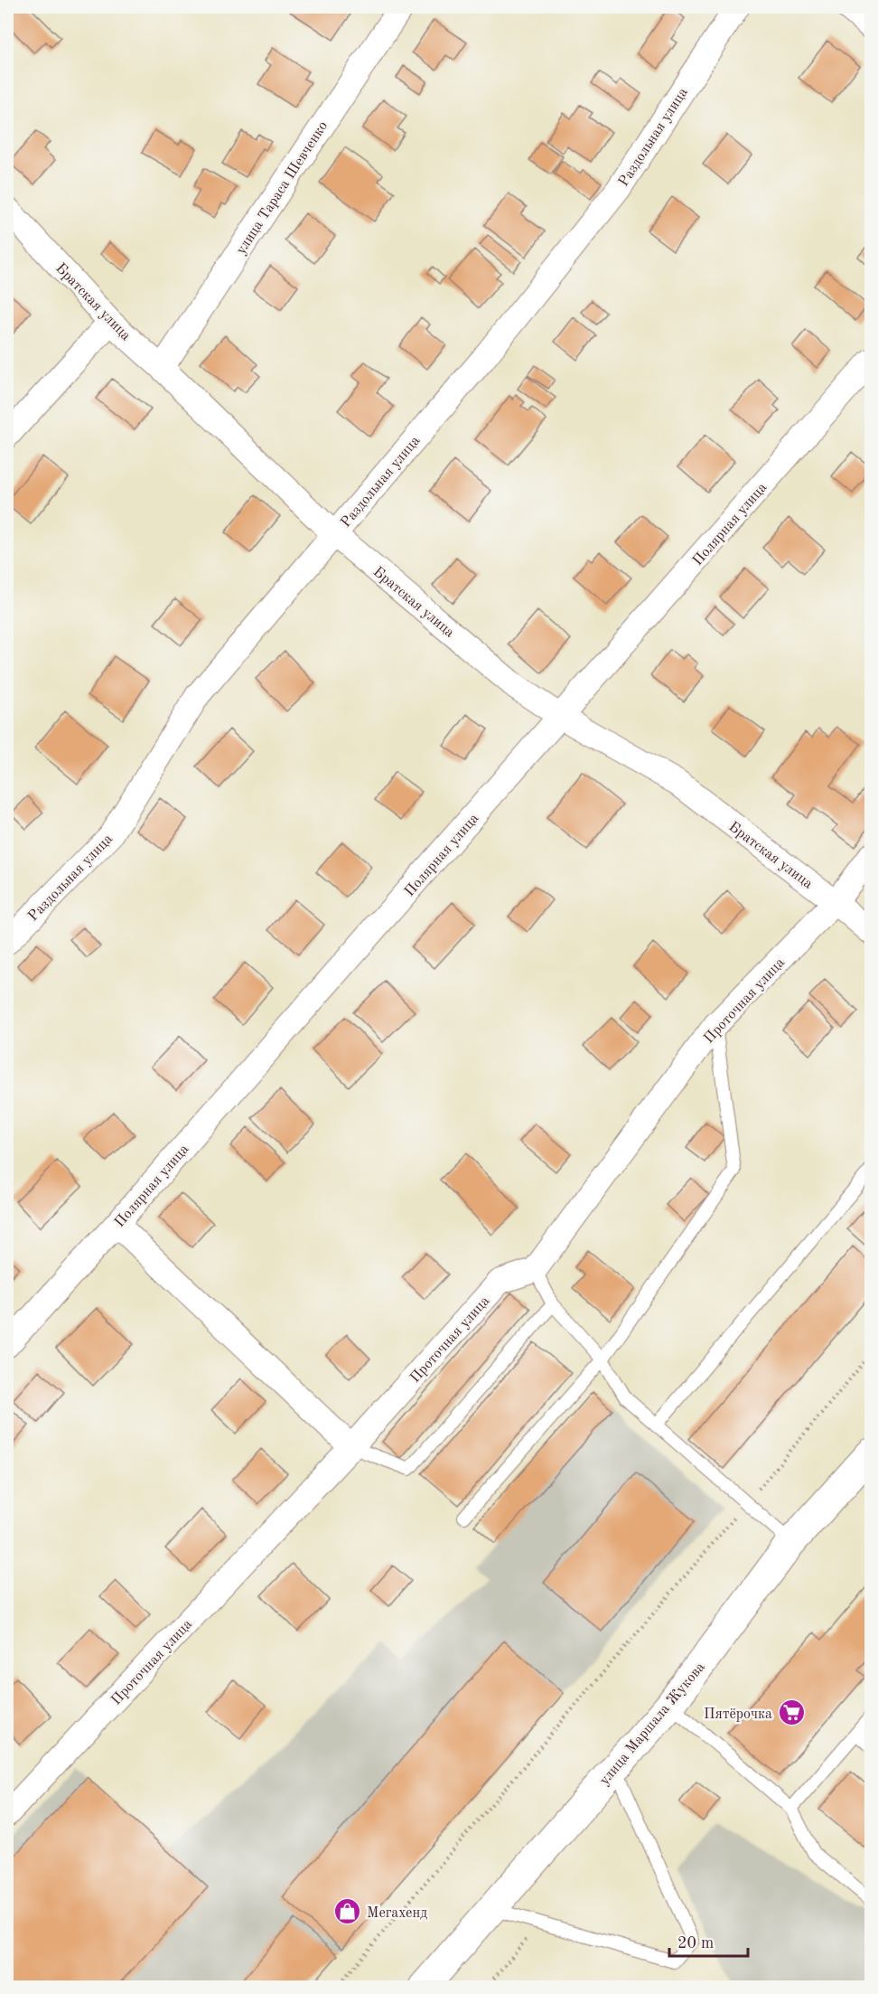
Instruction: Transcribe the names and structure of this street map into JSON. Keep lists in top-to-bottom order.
{
  "streets": {
    "main road": ["улица Маршала Жукова"],
    "street": [
      "Раздольная улица",
      "улица Тараса Шевченко",
      "Братская улица",
      "Полярная улица",
      "Проточная улица"
    ]
  },
  "crossings": [
    ["Раздольная улица", "Братская улица"],
    ["улица Тараса Шевченко", "Братская улица"],
    ["Братская улица", "Полярная улица"],
    ["Братская улица", "Проточная улица"]
  ],
  "places": {
    "supermarket": ["Пятёрочка"],
    "shop": ["Мегахенд"]
  },
  "scale_bar": "20 m"
}
